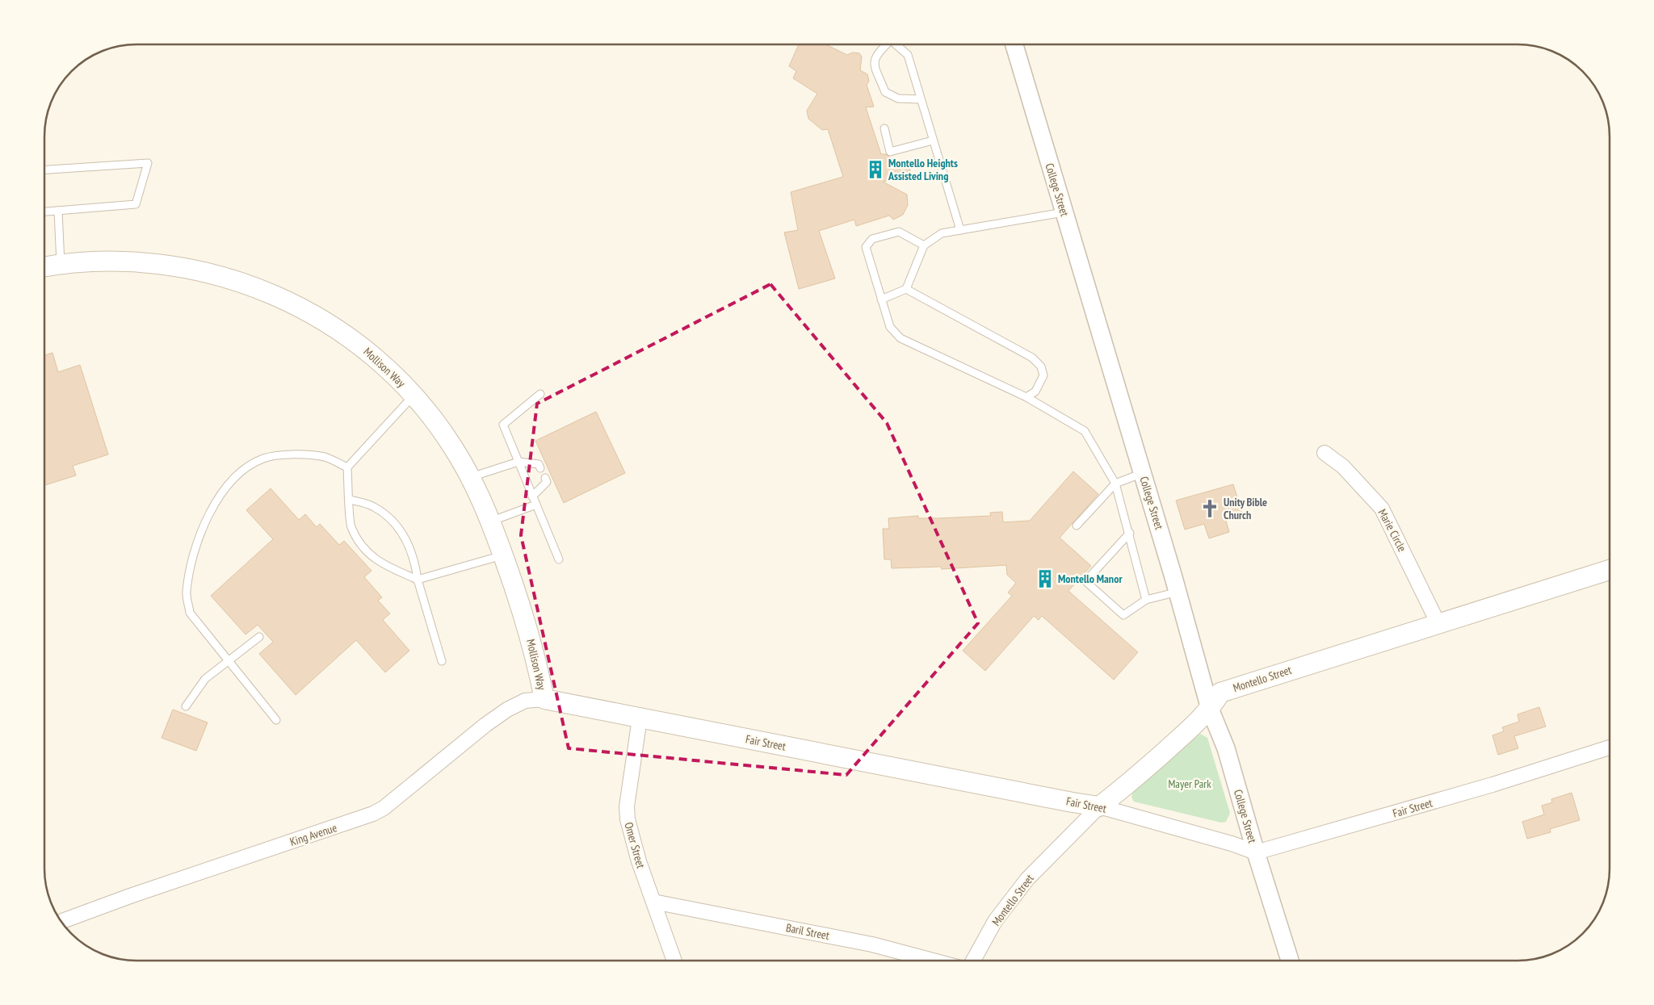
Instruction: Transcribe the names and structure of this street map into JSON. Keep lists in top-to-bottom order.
{
  "streets": {
    "main road": ["Mollison Way", "Montello Street", "Fair Street"],
    "street": [
      "College Street",
      "Marie Circle",
      "King Avenue",
      "Omer Street",
      "Baril Street"
    ]
  },
  "crossings": [
    ["College Street", "Montello Street"],
    ["College Street", "Fair Street"],
    ["Mollison Way", "Fair Street"],
    ["Mollison Way", "King Avenue"],
    ["Marie Circle", "Montello Street"],
    ["Montello Street", "Fair Street"],
    ["Fair Street", "King Avenue"],
    ["Fair Street", "Omer Street"],
    ["Omer Street", "Baril Street"]
  ],
  "parks": ["Mayer Park"],
  "places": {
    "building": ["Montello Heights Assisted Living", "Montello Manor"],
    "church": ["Unity Bible Church"]
  }
}
